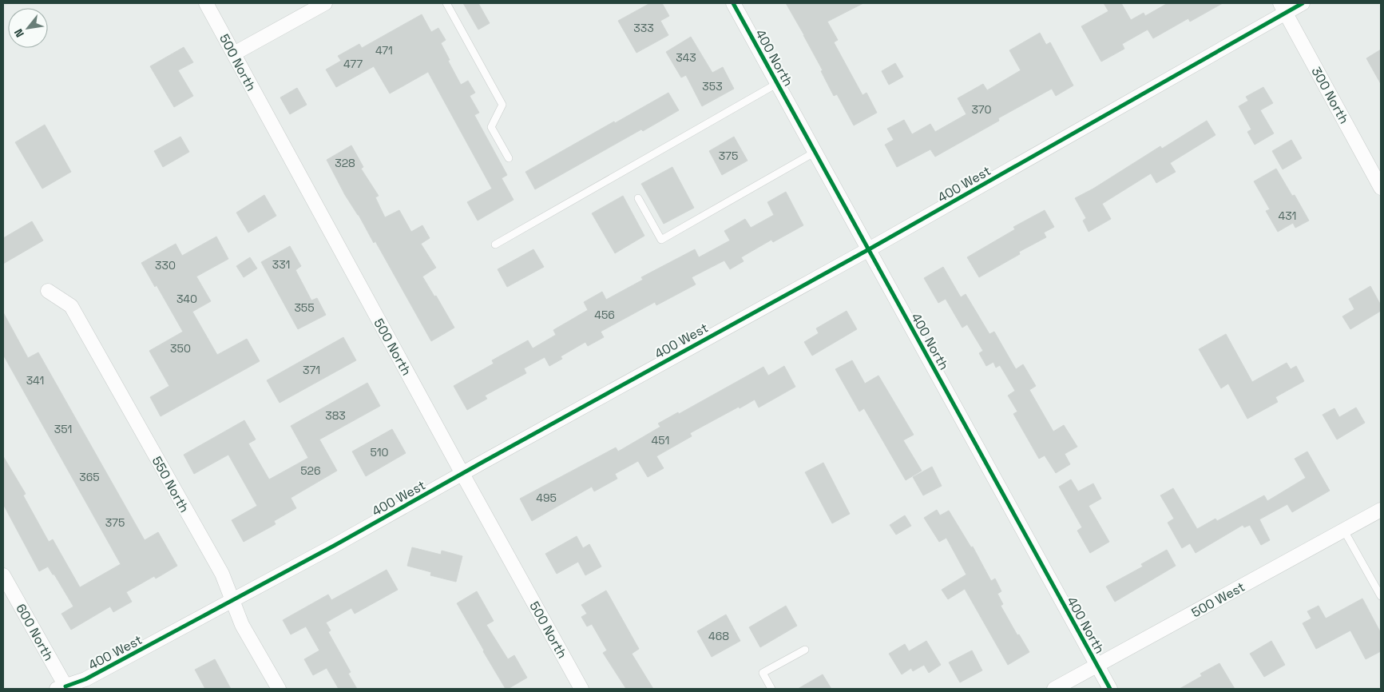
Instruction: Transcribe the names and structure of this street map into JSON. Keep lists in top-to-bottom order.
{
  "streets": {
    "street": [
      "400 North",
      "500 North",
      "300 North",
      "400 West",
      "550 North",
      "500 West",
      "600 North"
    ]
  },
  "crossings": [
    ["400 North", "400 West"],
    ["400 North", "500 West"],
    ["500 North", "400 West"],
    ["300 North", "400 West"],
    ["400 West", "550 North"],
    ["400 West", "600 North"]
  ],
  "house_numbers": [
    "333",
    "471",
    "343",
    "477",
    "353",
    "370",
    "375",
    "328",
    "431",
    "331",
    "330",
    "340",
    "355",
    "456",
    "350",
    "371",
    "341",
    "383",
    "351",
    "451",
    "510",
    "526",
    "365",
    "495",
    "375",
    "468"
  ],
  "north": "bottom left"
}
